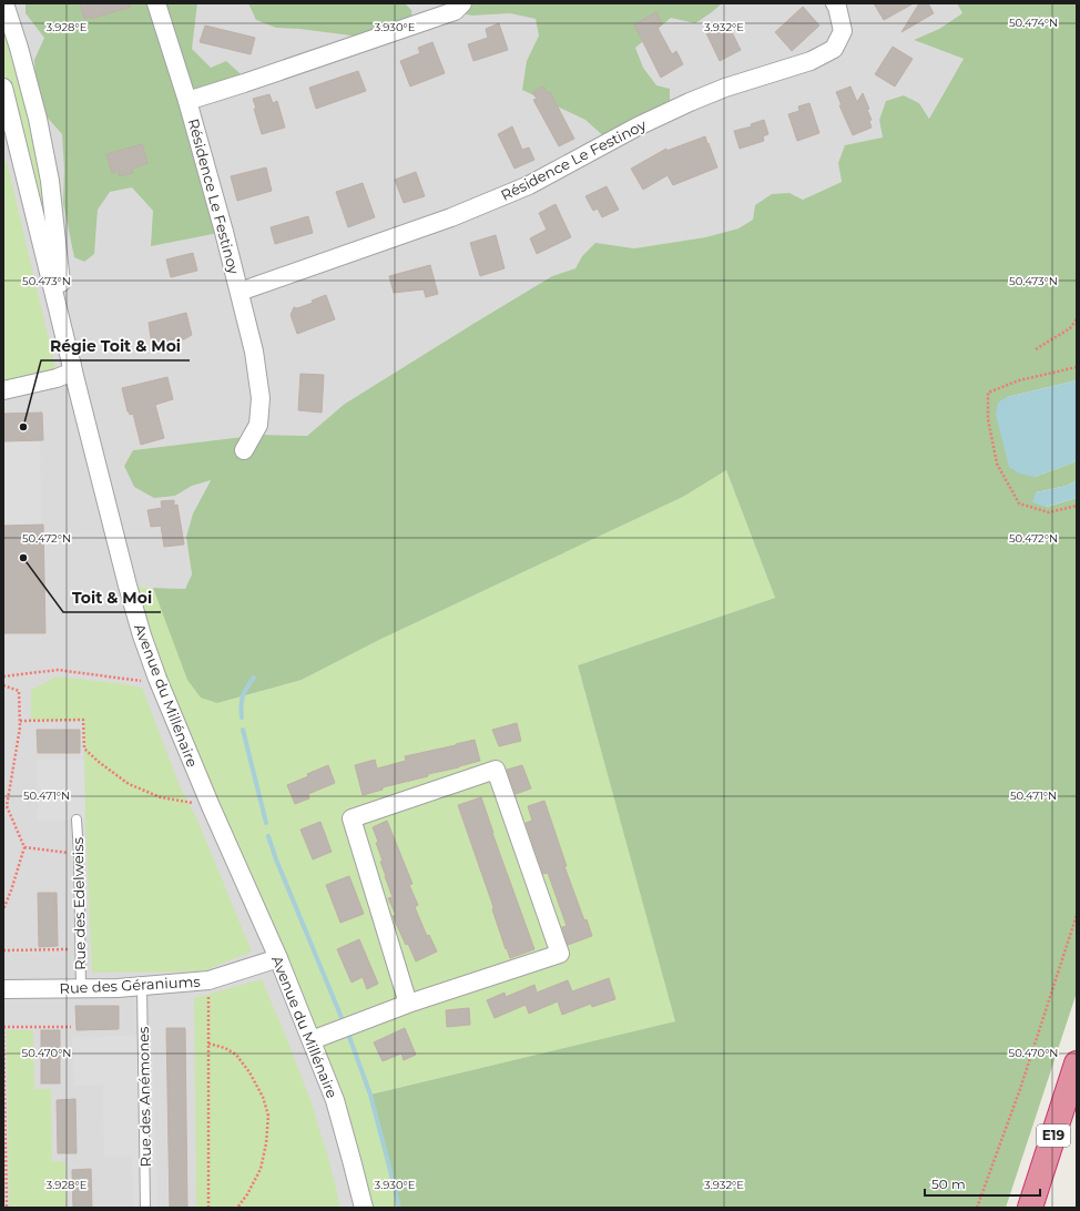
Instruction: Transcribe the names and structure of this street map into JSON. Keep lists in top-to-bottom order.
{
  "streets": {
    "highway": ["E19"],
    "street": ["Résidence Le Festinoy", "Avenue du Millénaire", "Rue des Géraniums"],
    "lane": ["Rue des Edelweiss", "Rue des Anémones"]
  },
  "crossings": [
    ["Avenue du Millénaire", "Rue des Géraniums"],
    ["Rue des Edelweiss", "Rue des Géraniums"],
    ["Rue des Géraniums", "Rue des Anémones"]
  ],
  "places": ["Régie Toit & Moi", "Toit & Moi"],
  "scale_bar": "50 m",
  "coordinates": [
    "50.474°N",
    "3.928°E",
    "3.930°E",
    "3.932°E",
    "50.473°N",
    "50.472°N",
    "50.471°N",
    "50.470°N"
  ]
}
